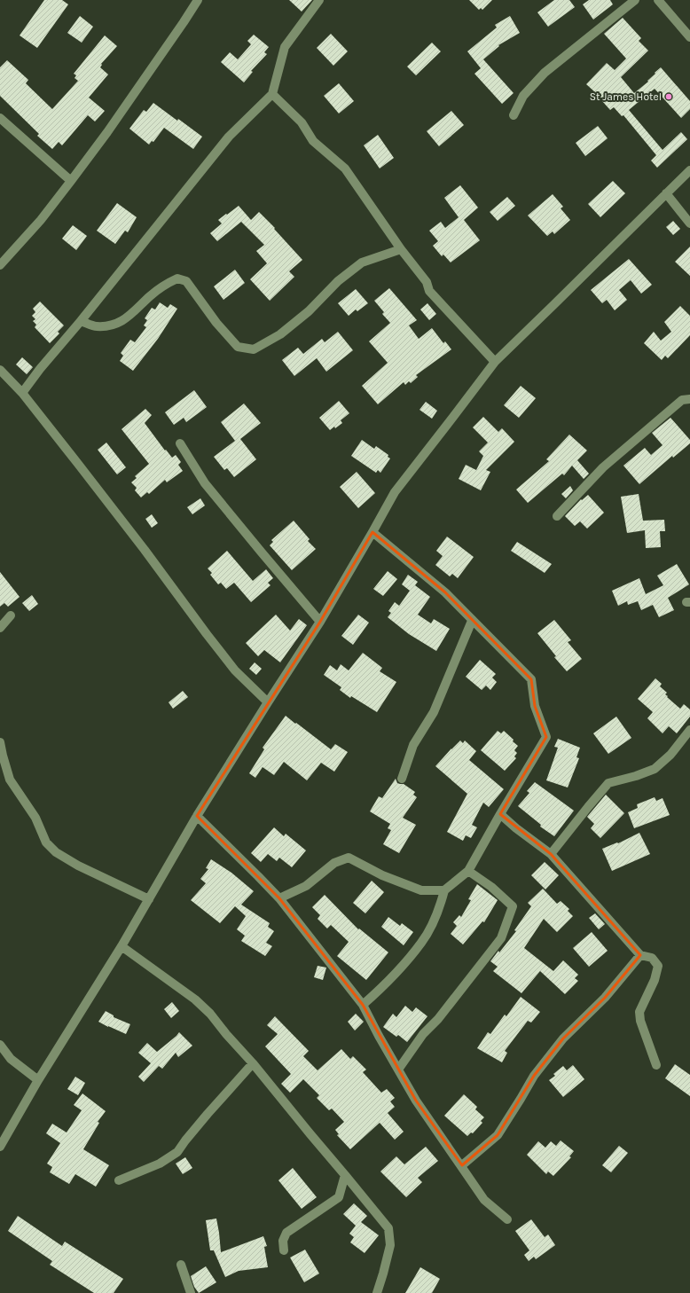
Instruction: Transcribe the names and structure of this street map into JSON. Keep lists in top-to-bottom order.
{
  "places": ["St James Hotel"]
}
